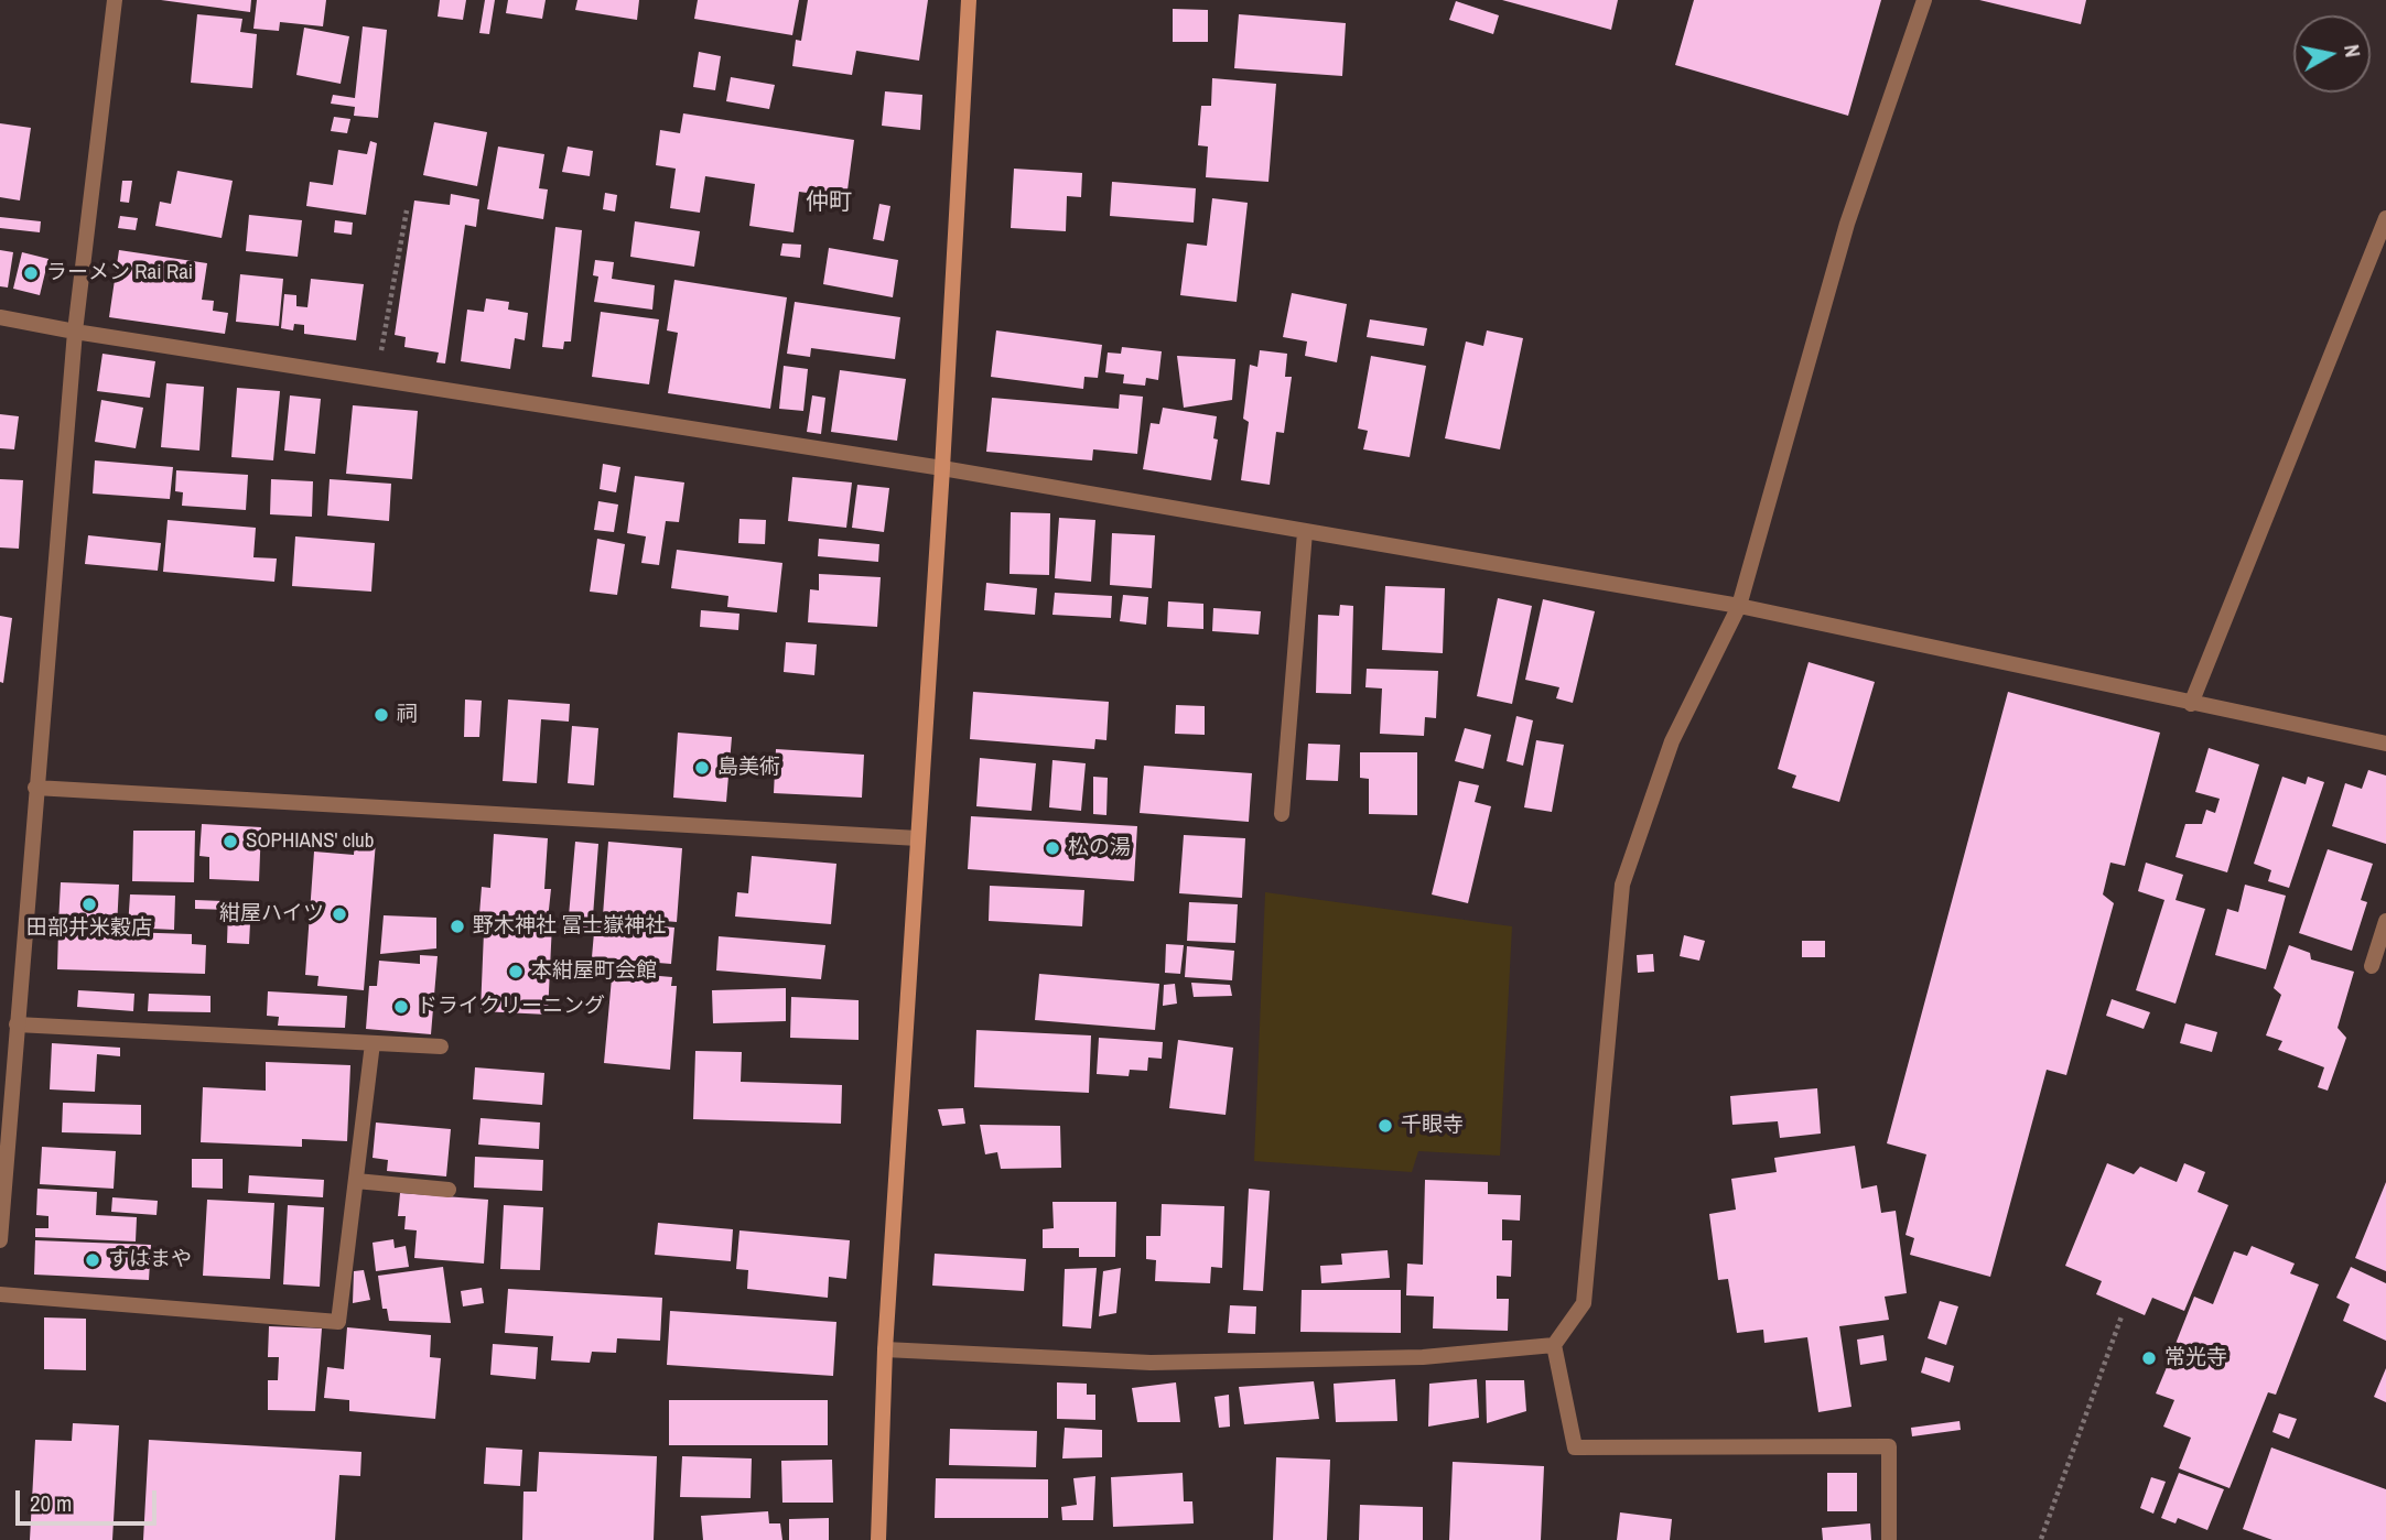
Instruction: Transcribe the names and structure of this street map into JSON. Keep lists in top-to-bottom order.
{
  "districts": ["仲町"],
  "places": [
    "ラーメン Rai Rai",
    "祠",
    "島美術",
    "SOPHIANS' club",
    "松の湯",
    "田部井米穀店",
    "紺屋ハイツ",
    "野木神社 冨士嶽神社",
    "本紺屋町会館",
    "ドライクリーニング",
    "千眼寺",
    "すはまや",
    "常光寺"
  ],
  "scale_bar": "20 m",
  "north": "right"
}
